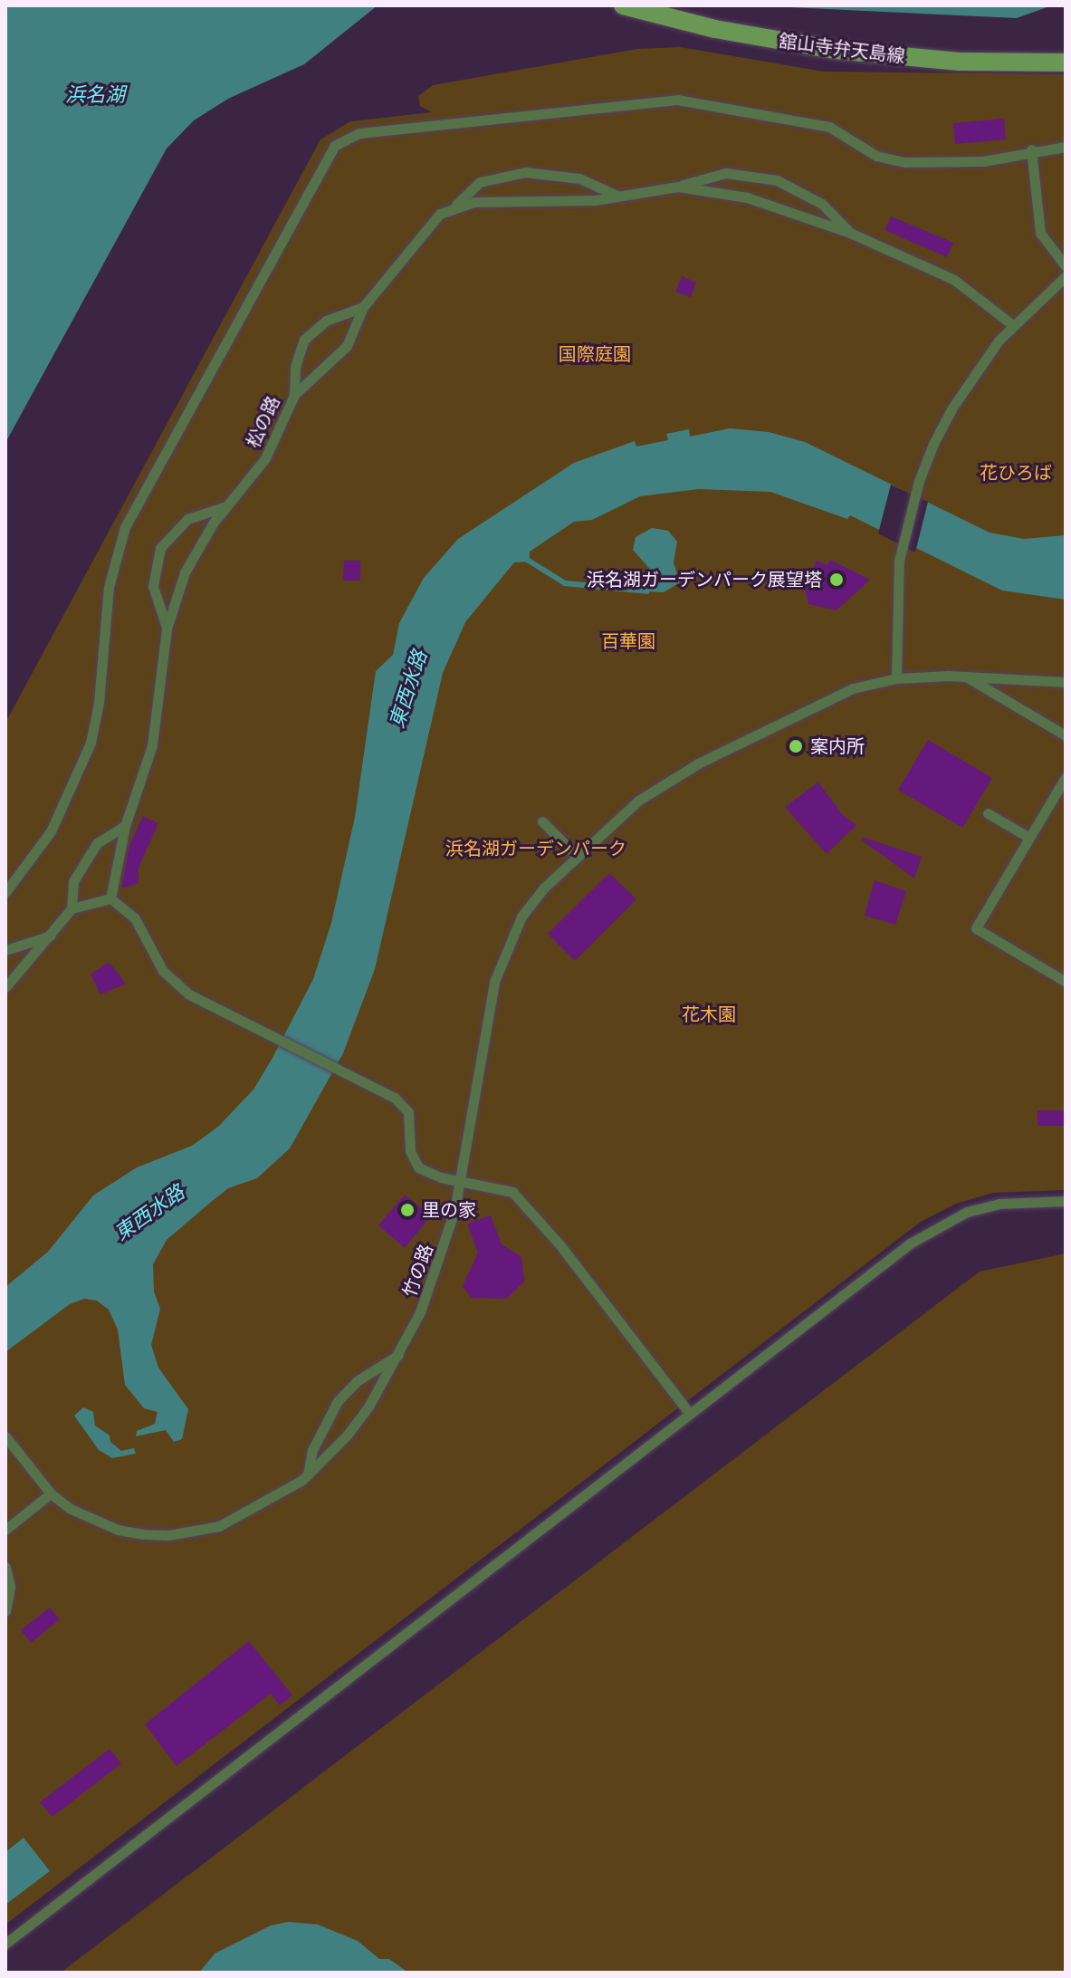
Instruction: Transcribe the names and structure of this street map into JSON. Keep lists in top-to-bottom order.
{
  "streets": {
    "main road": ["舘山寺弁天島線"],
    "lane": ["松の路", "竹の路"]
  },
  "water": ["浜名湖", "東西水路"],
  "parks": [
    "国際庭園",
    "花ひろば",
    "百華園",
    "浜名湖ガーデンパーク",
    "花木園"
  ],
  "places": ["浜名湖ガーデンパーク展望塔", "案内所", "里の家"]
}
